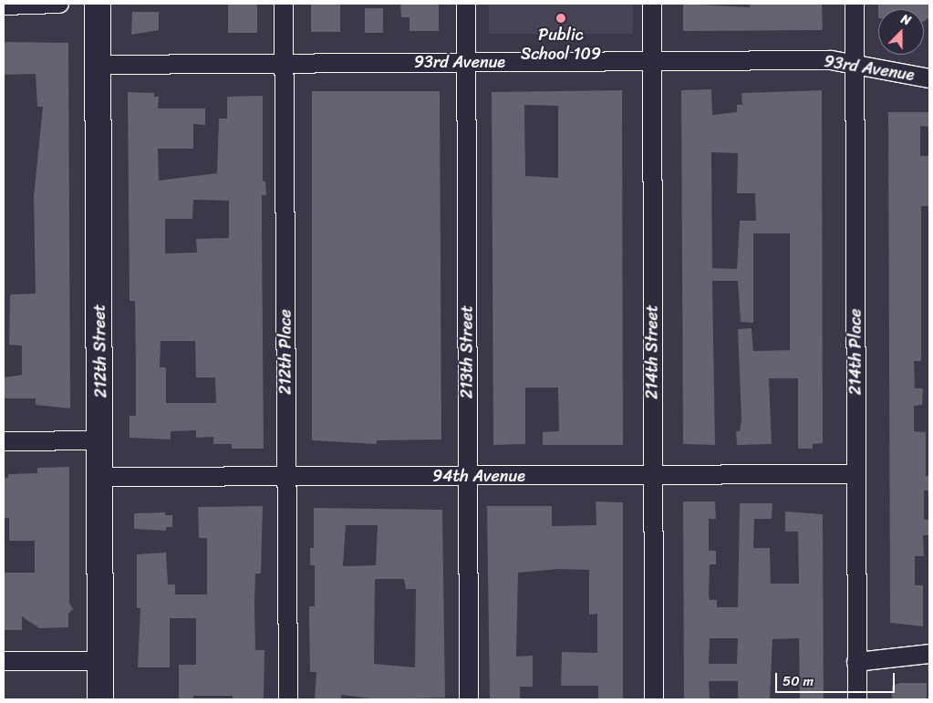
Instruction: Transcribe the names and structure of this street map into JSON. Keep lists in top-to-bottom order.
{
  "streets": {
    "main road": ["212th Street"],
    "street": [
      "93rd Avenue",
      "212th Place",
      "213th Street",
      "214th Street",
      "214th Place",
      "94th Avenue"
    ]
  },
  "crossings": [
    ["93rd Avenue", "212th Street"],
    ["93rd Avenue", "212th Place"],
    ["93rd Avenue", "213th Street"],
    ["93rd Avenue", "214th Street"],
    ["93rd Avenue", "214th Place"],
    ["212th Street", "94th Avenue"],
    ["212th Place", "94th Avenue"],
    ["213th Street", "94th Avenue"],
    ["214th Street", "94th Avenue"],
    ["214th Place", "94th Avenue"]
  ],
  "places": ["Public School 109"],
  "scale_bar": "50 m",
  "north": "top"
}
